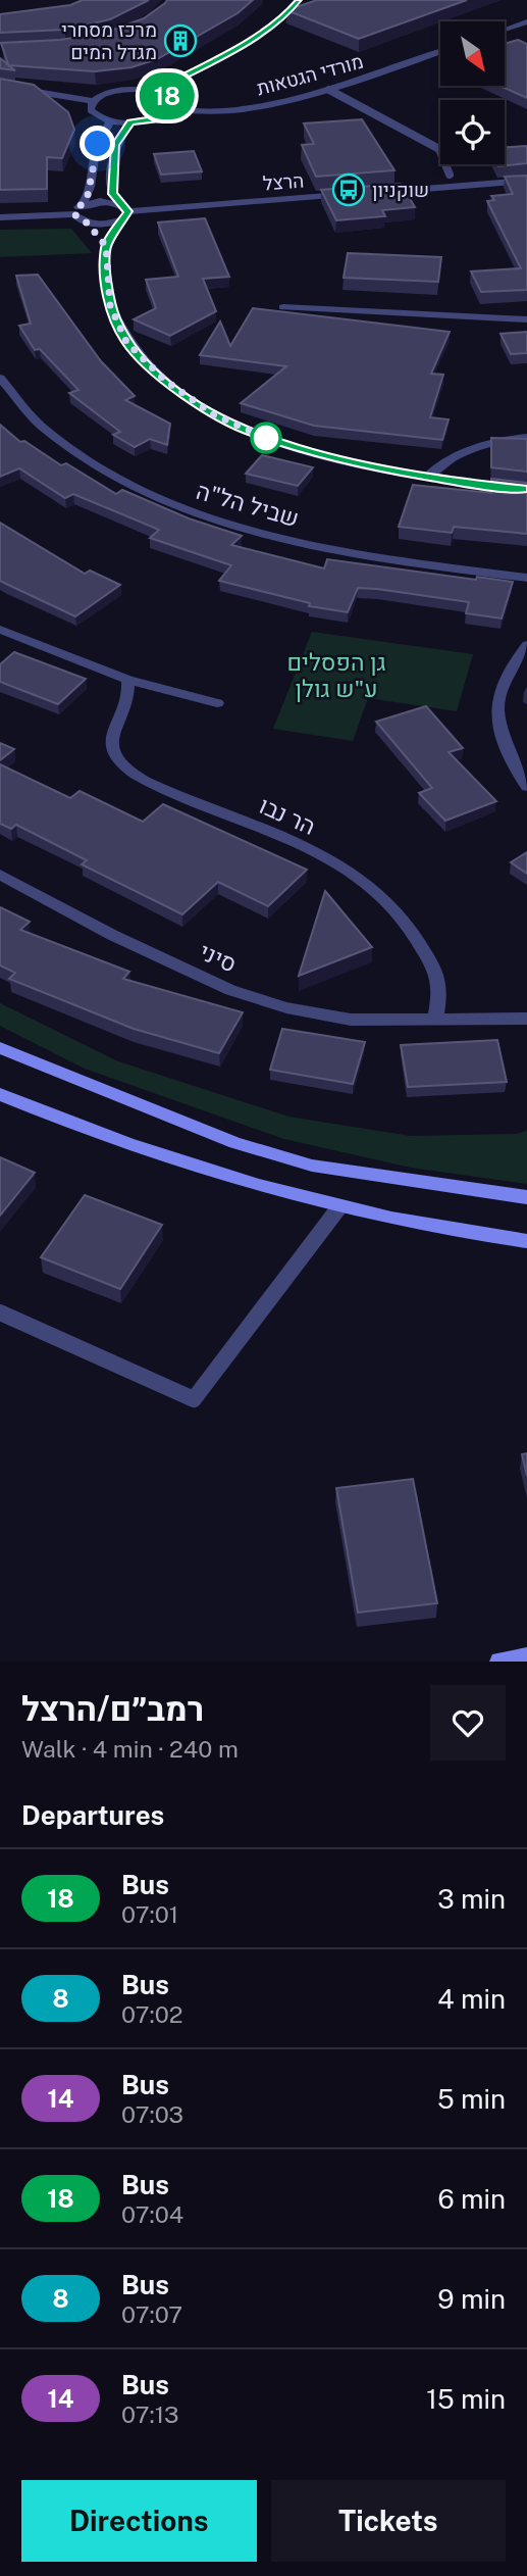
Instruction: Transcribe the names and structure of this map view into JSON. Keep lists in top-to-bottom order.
{
  "streets": {
    "street": [
      "מורדי הגטאות",
      "הרצל",
      "שביל הל\"ה",
      "הר נבו",
      "סיני"
    ]
  },
  "crossings": [
    ["הר נבו", "סיני"]
  ],
  "parks": ["גן הפסלים ע\"ש גולן"],
  "places": {
    "building": ["מרכז מסחרי מגדל המים"],
    "bus stop": ["שוקניון"]
  },
  "lines": ["bus line 18"],
  "north": "bottom right",
  "page": {
    "on_map": "18",
    "heading": [
      ["רמב״ם/הרצל", "Walk · 4 min · 240 m"],
      "Departures"
    ],
    "list": [
      {
        "mark": "18",
        "name": "Bus",
        "note": "07:01",
        "value": "3 min"
      },
      {
        "mark": "8",
        "name": "Bus",
        "note": "07:02",
        "value": "4 min"
      },
      {
        "mark": "14",
        "name": "Bus",
        "note": "07:03",
        "value": "5 min"
      },
      {
        "mark": "18",
        "name": "Bus",
        "note": "07:04",
        "value": "6 min"
      },
      {
        "mark": "8",
        "name": "Bus",
        "note": "07:07",
        "value": "9 min"
      },
      {
        "mark": "14",
        "name": "Bus",
        "note": "07:13",
        "value": "15 min"
      }
    ],
    "buttons": ["Directions", "Tickets"]
  }
}
